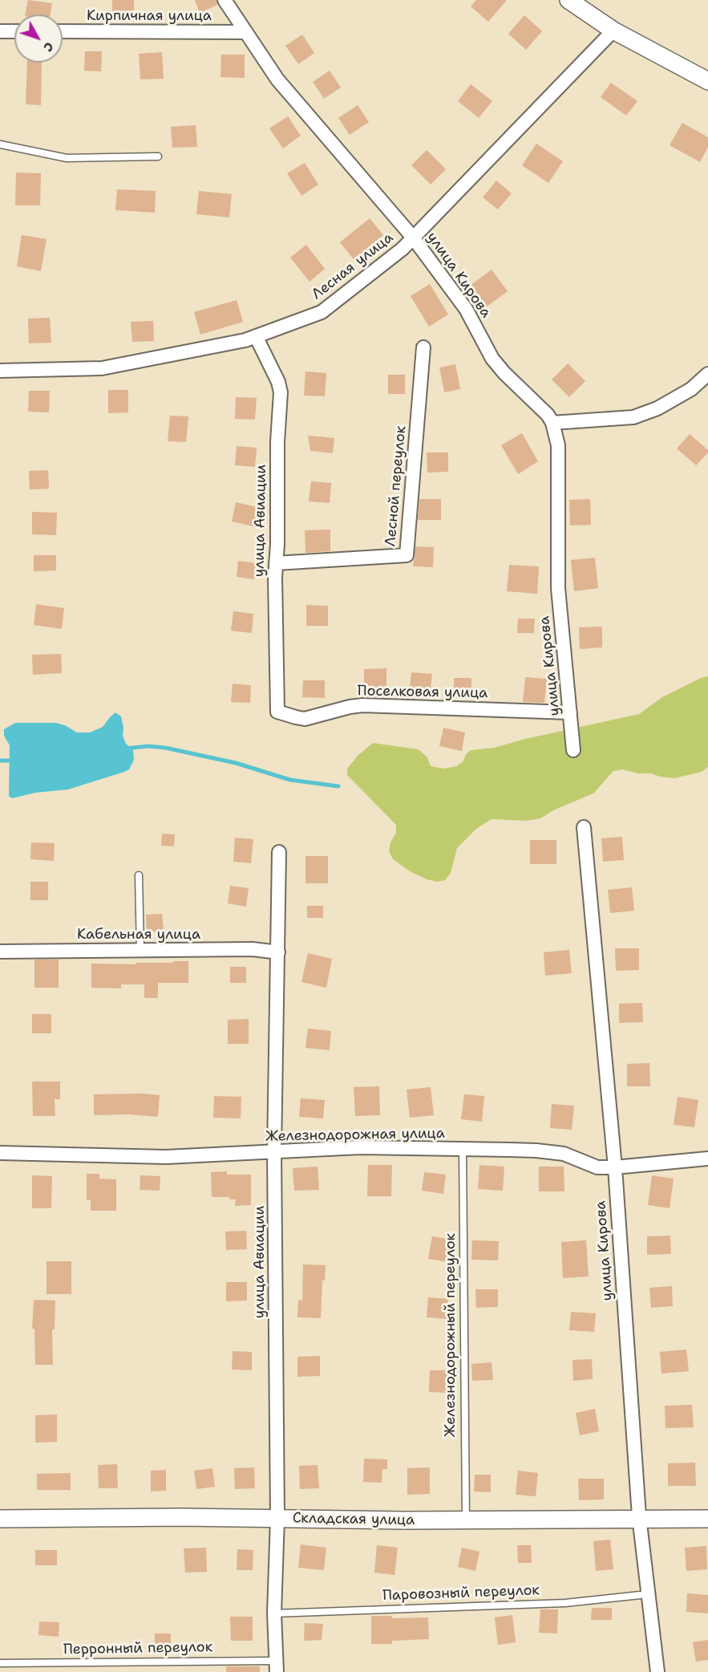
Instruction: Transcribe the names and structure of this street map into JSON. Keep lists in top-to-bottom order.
{
  "streets": {
    "street": [
      "Кирпичная улица",
      "Лесная улица",
      "улица Кирова",
      "Лесной переулок",
      "улица Авиации",
      "Поселковая улица",
      "Кабельная улица",
      "Железнодорожная улица",
      "Складская улица"
    ],
    "lane": ["Железнодорожный переулок", "Паровозный переулок", "Перронный переулок"]
  },
  "crossings": [
    ["Кирпичная улица", "улица Кирова"],
    ["Лесная улица", "улица Кирова"],
    ["Лесная улица", "улица Авиации"],
    ["улица Кирова", "Поселковая улица"],
    ["улица Кирова", "Железнодорожная улица"],
    ["улица Кирова", "Складская улица"],
    ["улица Кирова", "Паровозный переулок"],
    ["Лесной переулок", "улица Авиации"],
    ["улица Авиации", "Поселковая улица"],
    ["улица Авиации", "Кабельная улица"],
    ["улица Авиации", "Железнодорожная улица"],
    ["улица Авиации", "Складская улица"],
    ["улица Авиации", "Паровозный переулок"],
    ["улица Авиации", "Перронный переулок"],
    ["Железнодорожная улица", "Железнодорожный переулок"],
    ["Железнодорожный переулок", "Складская улица"]
  ],
  "north": "bottom right"
}
